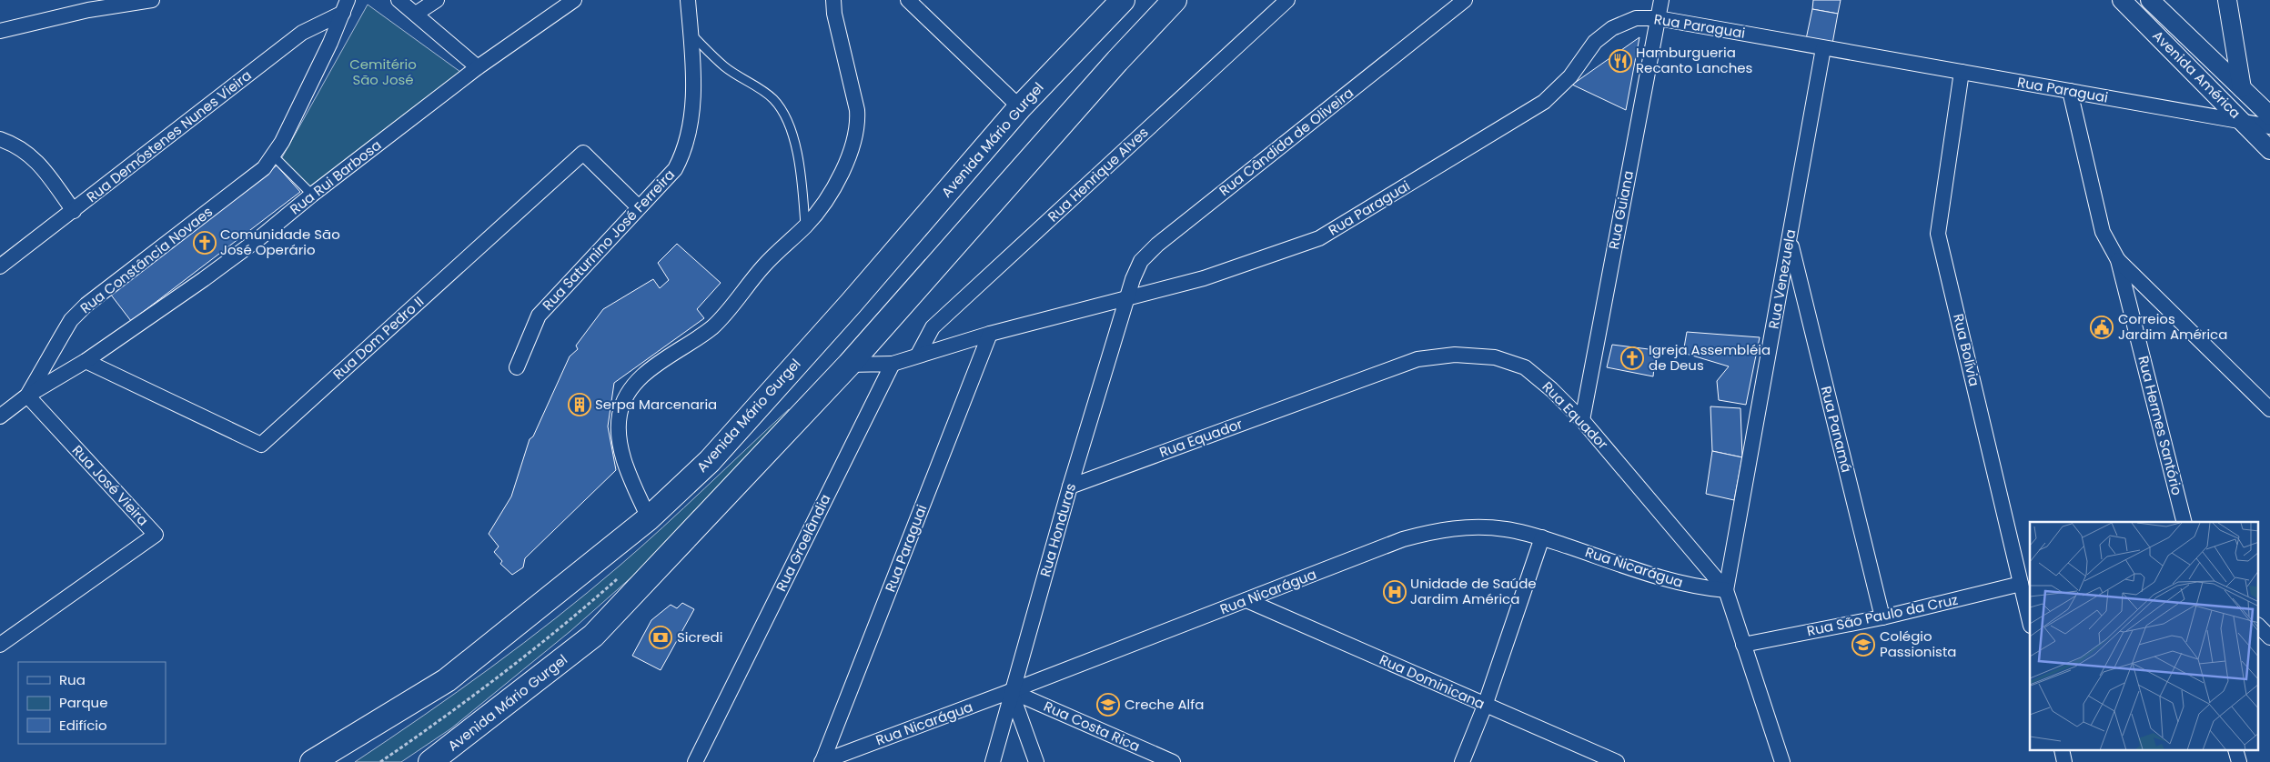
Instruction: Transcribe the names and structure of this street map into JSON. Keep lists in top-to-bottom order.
{
  "streets": {
    "main road": ["Avenida Mário Gurgel"],
    "street": [
      "Rua Paraguai",
      "Avenida América",
      "Rua Demóstenes Nunes Vieira",
      "Rua Cândida de Oliveira",
      "Rua Henrique Alves",
      "Rua Rui Barbosa",
      "Rua Guiana",
      "Rua Saturnino José Ferreira",
      "Rua Constância Novaes",
      "Rua Venezuela",
      "Rua Dom Pedro II",
      "Rua Bolívia",
      "Rua Equador",
      "Rua Hermes Santório",
      "Rua Panamá",
      "Rua José Vieira",
      "Rua Honduras",
      "Rua Groelândia",
      "Rua Nicarágua",
      "Rua São Paulo da Cruz",
      "Rua Dominicana",
      "Rua Costa Rica"
    ]
  },
  "crossings": [
    ["Rua Paraguai", "Avenida América"],
    ["Rua Paraguai", "Rua Cândida de Oliveira"],
    ["Rua Paraguai", "Rua Henrique Alves"],
    ["Rua Paraguai", "Rua Guiana"],
    ["Rua Paraguai", "Rua Venezuela"],
    ["Rua Paraguai", "Rua Bolívia"],
    ["Rua Paraguai", "Rua Hermes Santório"],
    ["Rua Paraguai", "Rua Honduras"],
    ["Rua Paraguai", "Rua Groelândia"],
    ["Rua Paraguai", "Rua Nicarágua"],
    ["Rua Demóstenes Nunes Vieira", "Rua Constância Novaes"],
    ["Rua Cândida de Oliveira", "Rua Honduras"],
    ["Rua Rui Barbosa", "Rua Constância Novaes"],
    ["Rua Rui Barbosa", "Rua Dom Pedro II"],
    ["Rua Rui Barbosa", "Rua José Vieira"],
    ["Rua Guiana", "Rua Equador"],
    ["Rua Saturnino José Ferreira", "Rua Dom Pedro II"],
    ["Rua Constância Novaes", "Rua José Vieira"],
    ["Rua Venezuela", "Rua Equador"],
    ["Rua Venezuela", "Rua Panamá"],
    ["Rua Venezuela", "Rua Nicarágua"],
    ["Rua Bolívia", "Rua São Paulo da Cruz"],
    ["Rua Equador", "Rua Honduras"],
    ["Rua Equador", "Rua Nicarágua"],
    ["Rua Equador", "Rua São Paulo da Cruz"],
    ["Rua Panamá", "Rua São Paulo da Cruz"],
    ["Rua Honduras", "Rua Nicarágua"],
    ["Rua Honduras", "Rua Costa Rica"],
    ["Rua Nicarágua", "Rua Dominicana"],
    ["Rua Nicarágua", "Rua Costa Rica"]
  ],
  "parks": ["Cemitério São José"],
  "places": {
    "restaurant": ["Hamburgueria Recanto Lanches"],
    "church": ["Comunidade São José Operário", "Igreja Assembléia de Deus"],
    "public building": ["Correios Jardim América"],
    "building": ["Serpa Marcenaria"],
    "hospital": ["Unidade de Saúde Jardim América"],
    "bank": ["Sicredi"],
    "school or university": ["Colégio Passionista", "Creche Alfa"]
  },
  "legend": ["Rua", "Parque", "Edifício"]
}
